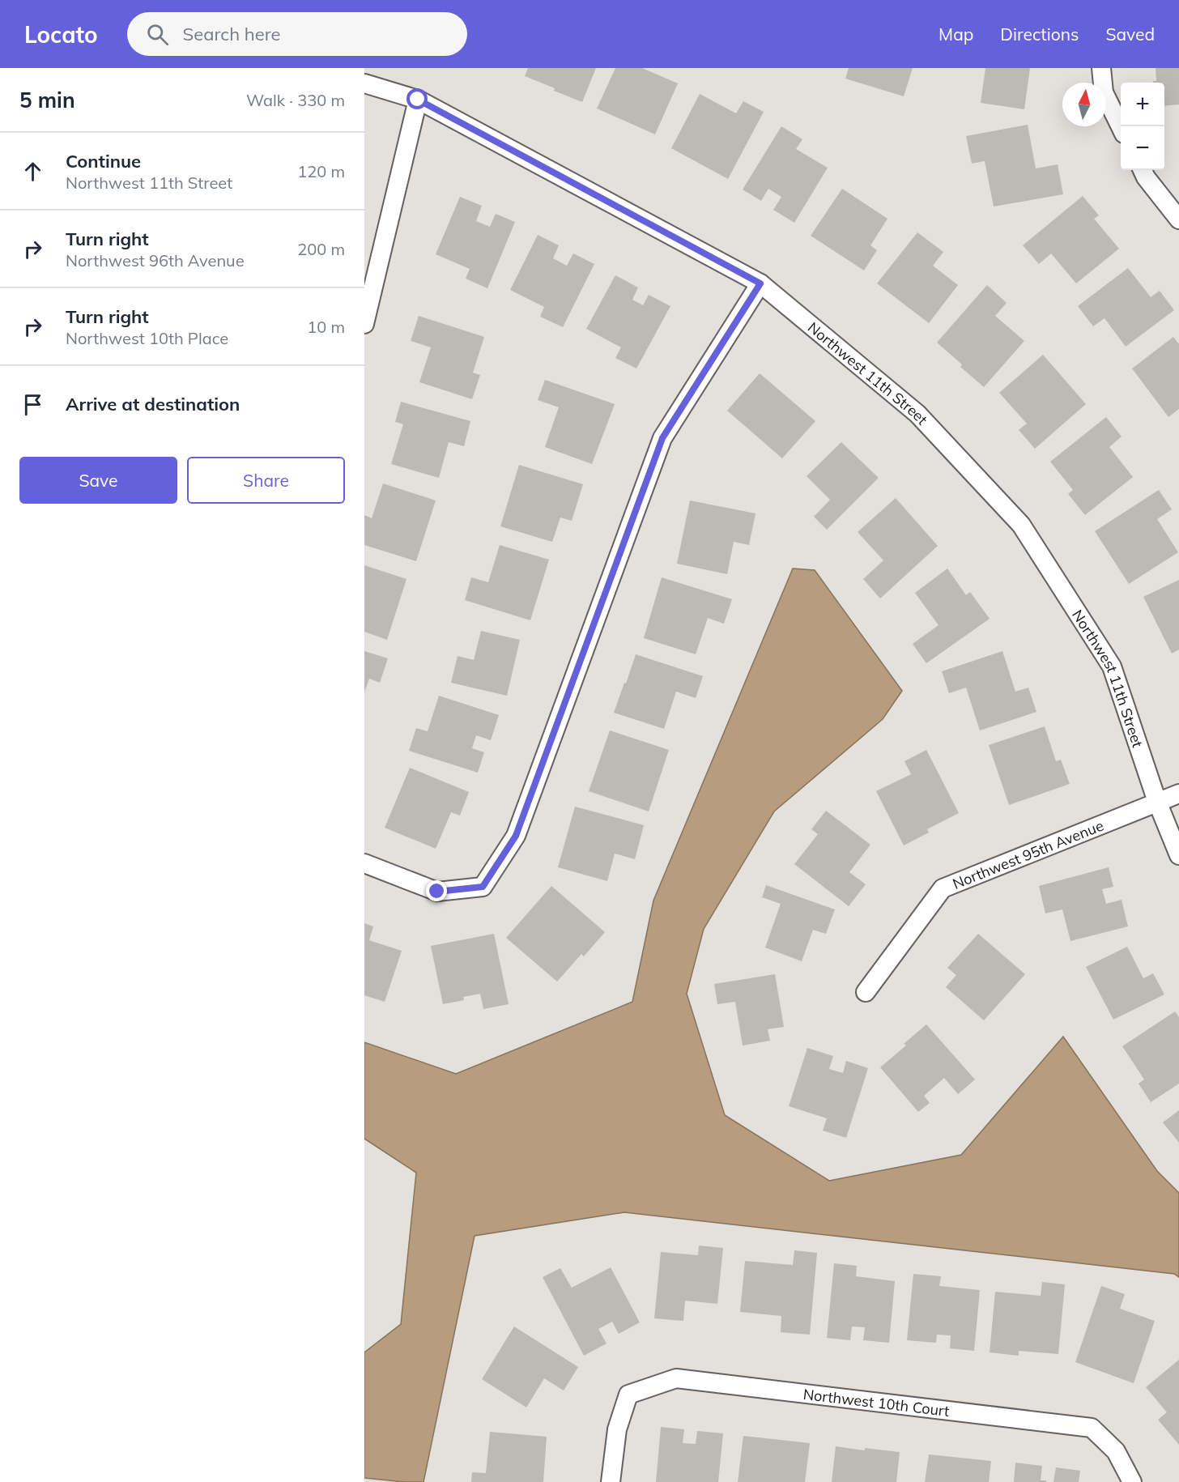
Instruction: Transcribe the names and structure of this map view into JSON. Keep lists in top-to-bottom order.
{
  "streets": {
    "street": ["Northwest 11th Street", "Northwest 95th Avenue", "Northwest 10th Court"]
  },
  "crossings": [
    ["Northwest 11th Street", "Northwest 95th Avenue"]
  ],
  "north": "top",
  "page": {
    "header": "Locato",
    "search": "Search here",
    "nav": ["Map", "Directions", "Saved"],
    "heading": ["5 min", "Walk · 330 m"],
    "map_buttons": ["+", "−"],
    "list": [
      ["Continue", "Northwest 11th Street", "120 m"],
      ["Turn right", "Northwest 96th Avenue", "200 m"],
      ["Turn right", "Northwest 10th Place", "10 m"],
      "Arrive at destination"
    ],
    "buttons": ["Save", "Share"]
  }
}
